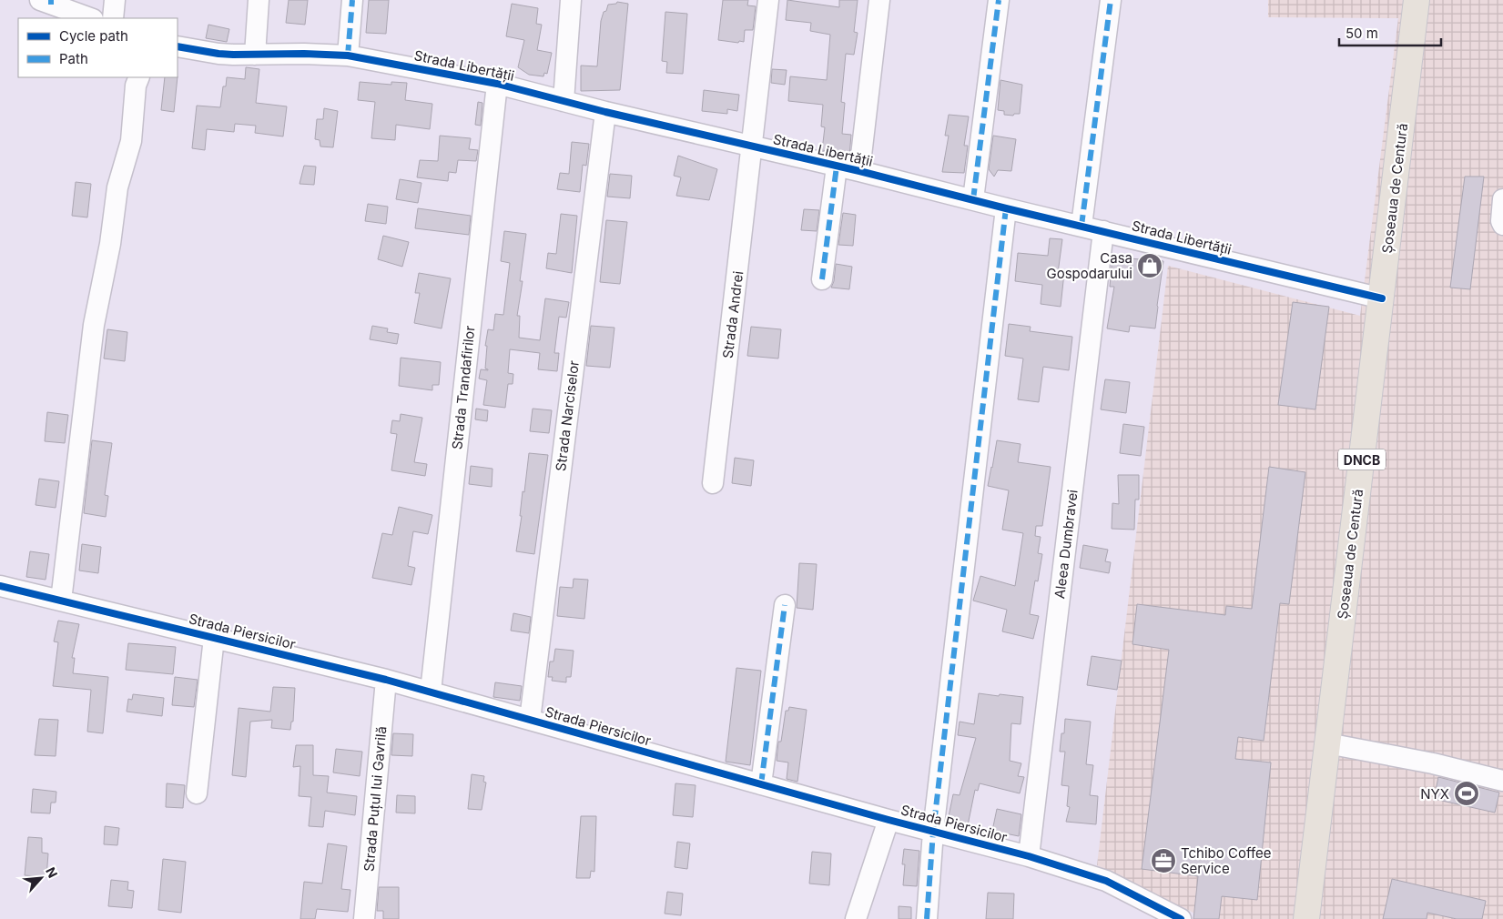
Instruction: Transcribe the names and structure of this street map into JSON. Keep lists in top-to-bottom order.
{
  "streets": {
    "main road": ["Șoseaua de Centură", "DNCB"],
    "street": [
      "Strada Libertății",
      "Strada Andrei",
      "Strada Trandafirilor",
      "Strada Narciselor",
      "Aleea Dumbravei",
      "Strada Piersicilor",
      "Strada Puțul lui Gavrilă"
    ]
  },
  "crossings": [
    ["Strada Libertății", "Șoseaua de Centură"],
    ["Strada Libertății", "Strada Andrei"],
    ["Strada Libertății", "Strada Trandafirilor"],
    ["Strada Libertății", "Strada Narciselor"],
    ["Strada Libertății", "Aleea Dumbravei"],
    ["Strada Trandafirilor", "Strada Piersicilor"],
    ["Strada Narciselor", "Strada Piersicilor"],
    ["Aleea Dumbravei", "Strada Piersicilor"],
    ["Strada Piersicilor", "Strada Puțul lui Gavrilă"]
  ],
  "places": {
    "shop": ["Casa Gospodarului"],
    "sports": ["NYX"],
    "office": ["Tchibo Coffee Service"]
  },
  "legend": ["Cycle path", "Path"],
  "scale_bar": "50 m",
  "north": "top right"
}
